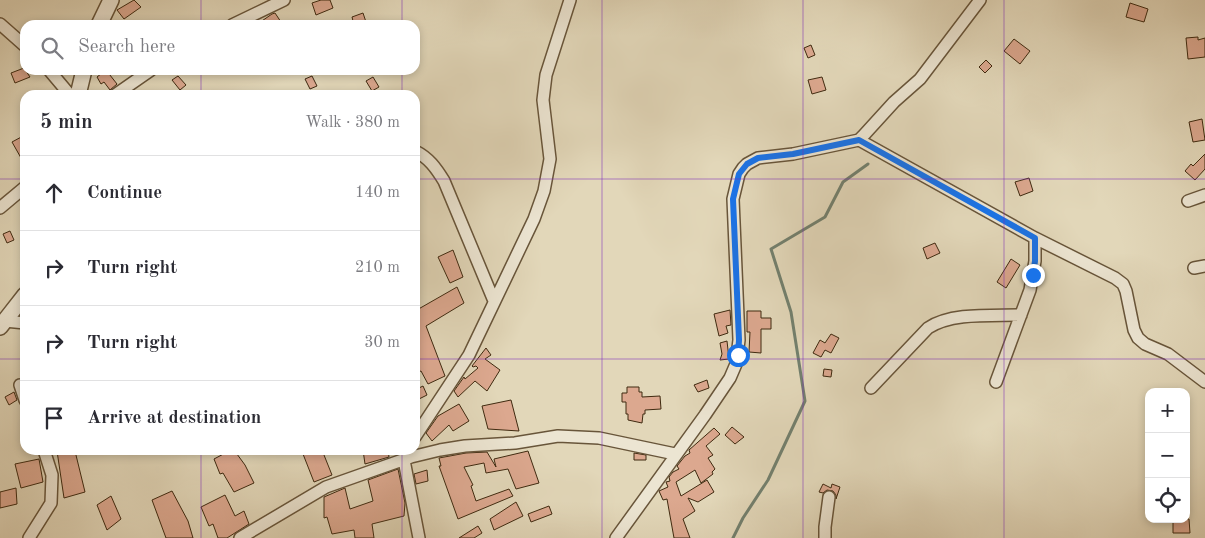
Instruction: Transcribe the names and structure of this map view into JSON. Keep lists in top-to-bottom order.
{
  "page": {
    "search": "Search here",
    "heading": ["5 min", "Walk · 380 m"],
    "list": [
      ["Continue", "140 m"],
      ["Turn right", "210 m"],
      ["Turn right", "30 m"],
      "Arrive at destination"
    ],
    "map_buttons": ["+", "−"]
  }
}
